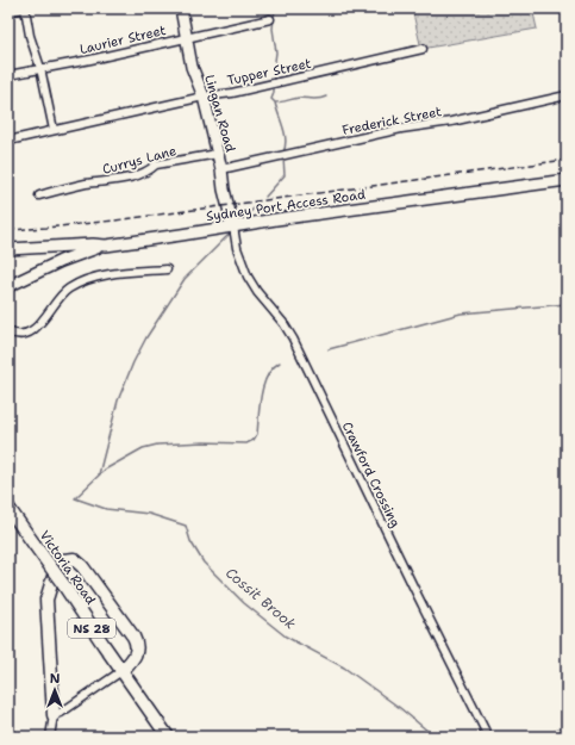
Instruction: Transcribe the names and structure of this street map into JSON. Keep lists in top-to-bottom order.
{
  "streets": {
    "main road": [
      "Lingan Road",
      "Sydney Port Access Road",
      "Victoria Road",
      "NS 28"
    ],
    "street": [
      "Laurier Street",
      "Tupper Street",
      "Frederick Street",
      "Currys Lane",
      "Crawford Crossing"
    ]
  },
  "crossings": [
    ["Laurier Street", "Lingan Road"],
    ["Tupper Street", "Lingan Road"],
    ["Lingan Road", "Frederick Street"],
    ["Lingan Road", "Currys Lane"],
    ["Lingan Road", "Sydney Port Access Road"],
    ["Lingan Road", "Crawford Crossing"],
    ["Sydney Port Access Road", "Crawford Crossing"]
  ],
  "water": ["Cossit Brook"],
  "north": "top"
}
